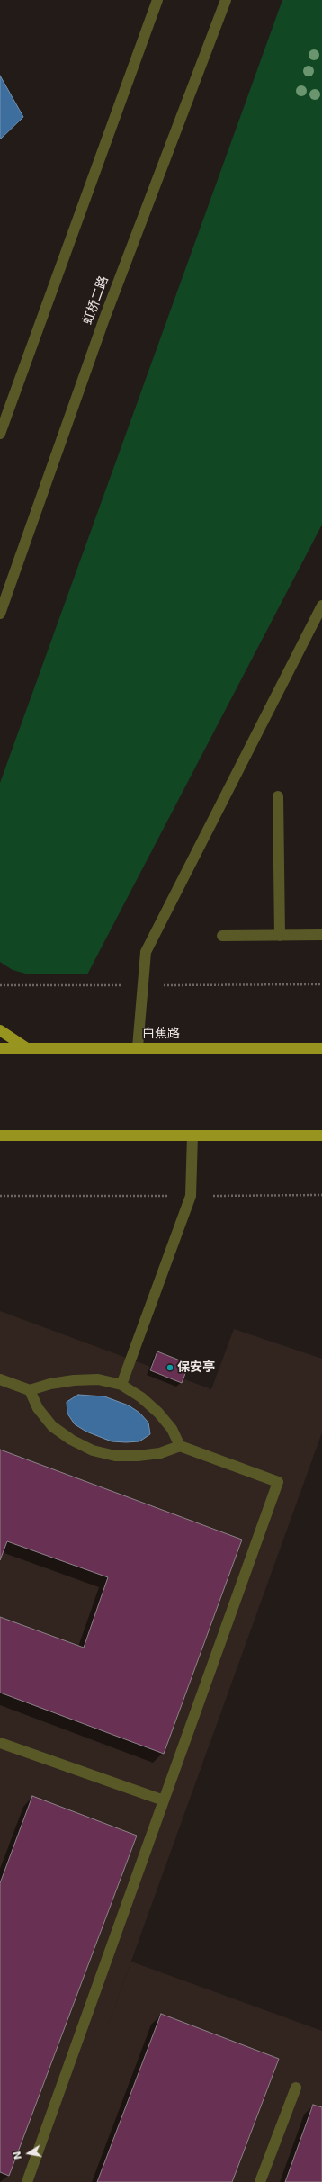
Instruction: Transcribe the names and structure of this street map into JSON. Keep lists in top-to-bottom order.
{
  "streets": {
    "main road": ["白蕉路"],
    "street": ["虹桥二路"]
  },
  "places": ["保安亭"],
  "north": "left"
}
